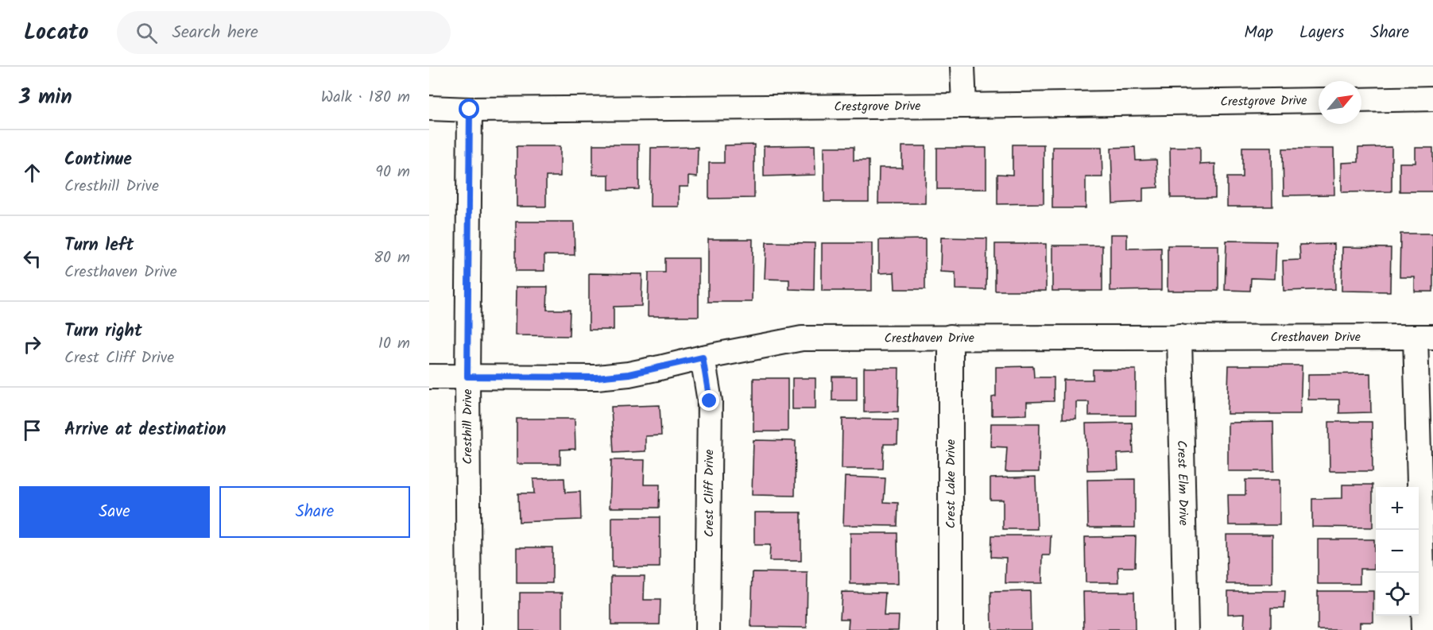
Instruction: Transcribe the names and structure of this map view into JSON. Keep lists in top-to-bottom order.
{
  "streets": {
    "street": [
      "Crestgrove Drive",
      "Cresthaven Drive",
      "Cresthill Drive",
      "Crest Lake Drive",
      "Crest Elm Drive",
      "Crest Cliff Drive"
    ]
  },
  "crossings": [
    ["Crestgrove Drive", "Cresthill Drive"],
    ["Cresthaven Drive", "Cresthill Drive"],
    ["Cresthaven Drive", "Crest Lake Drive"],
    ["Cresthaven Drive", "Crest Elm Drive"],
    ["Cresthaven Drive", "Crest Cliff Drive"]
  ],
  "north": "top right",
  "page": {
    "header": "Locato",
    "search": "Search here",
    "nav": ["Map", "Layers", "Share"],
    "heading": ["3 min", "Walk · 180 m"],
    "list": [
      ["Continue", "Cresthill Drive", "90 m"],
      ["Turn left", "Cresthaven Drive", "80 m"],
      ["Turn right", "Crest Cliff Drive", "10 m"],
      "Arrive at destination"
    ],
    "buttons": ["Save", "Share"],
    "map_buttons": ["+", "−"]
  }
}
